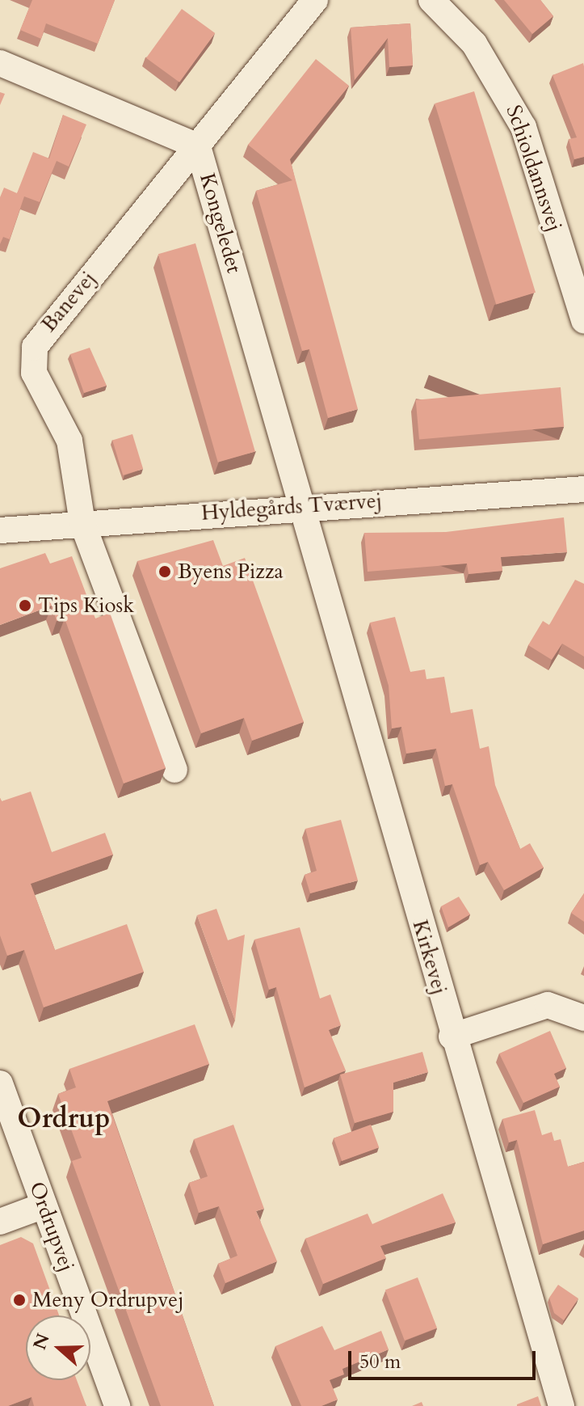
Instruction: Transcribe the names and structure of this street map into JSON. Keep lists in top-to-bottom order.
{
  "streets": {
    "street": [
      "Schioldannsvej",
      "Kongeledet",
      "Banevej",
      "Hyldegårds Tværvej",
      "Kirkevej",
      "Ordrupvej"
    ]
  },
  "crossings": [
    ["Kongeledet", "Banevej"],
    ["Kongeledet", "Hyldegårds Tværvej"],
    ["Kongeledet", "Kirkevej"],
    ["Banevej", "Hyldegårds Tværvej"],
    ["Hyldegårds Tværvej", "Kirkevej"]
  ],
  "districts": ["Ordrup"],
  "places": ["Byens Pizza", "Tips Kiosk", "Meny Ordrupvej"],
  "scale_bar": "50 m",
  "north": "left"
}
